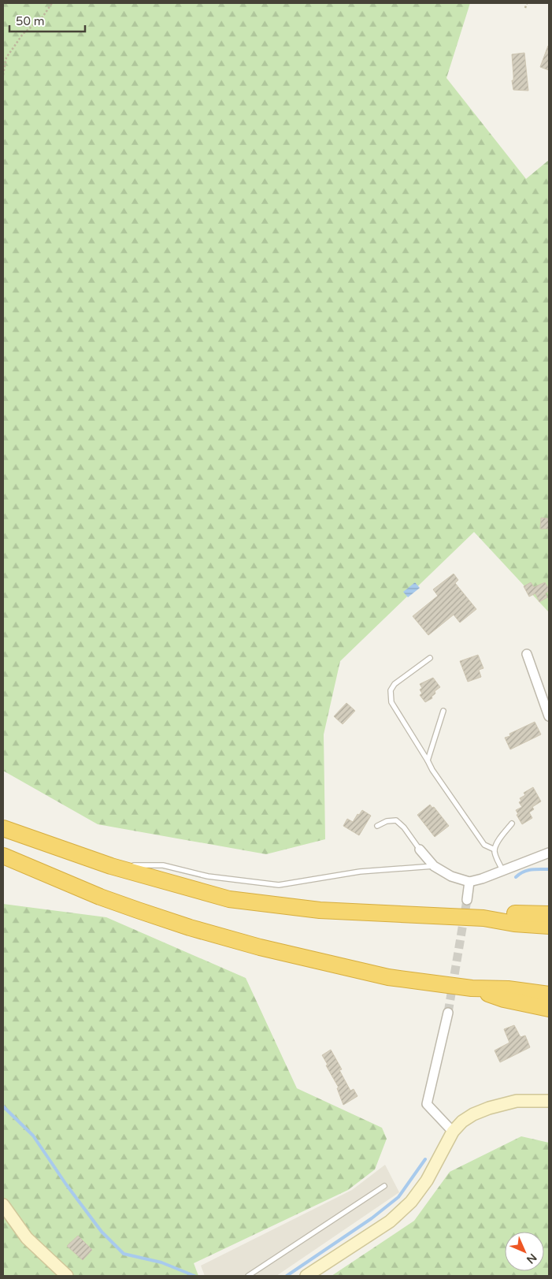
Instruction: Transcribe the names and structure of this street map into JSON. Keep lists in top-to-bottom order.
{
  "scale_bar": "50 m",
  "north": "bottom right"
}
